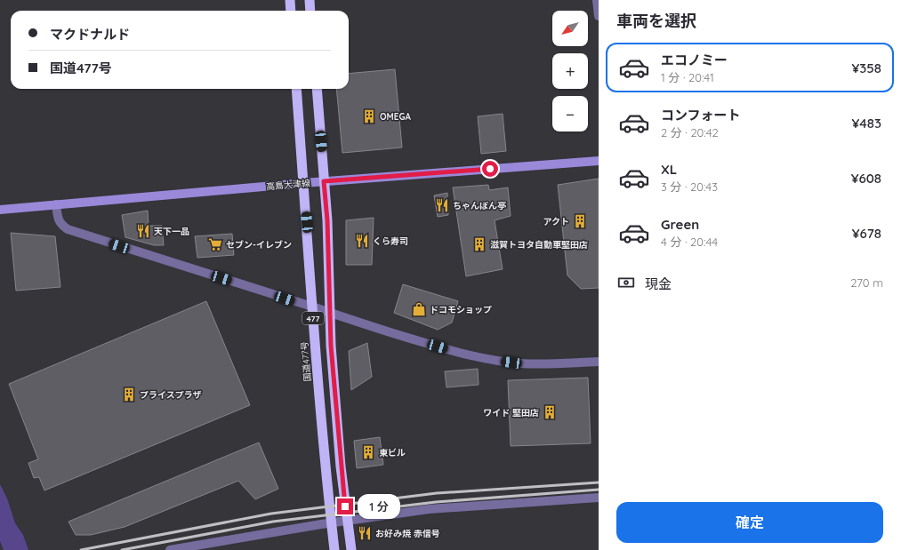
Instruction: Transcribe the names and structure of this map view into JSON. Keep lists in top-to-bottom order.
{
  "streets": {
    "highway": ["477", "国道477号"],
    "main road": ["高島大津線"]
  },
  "crossings": [
    ["高島大津線", "477"],
    ["高島大津線", "国道477号"]
  ],
  "places": {
    "building": [
      "OMEGA",
      "アクト",
      "滋賀トヨタ自動車堅田店",
      "プライスプラザ",
      "ワイド 堅田店",
      "東ビル"
    ],
    "restaurant": [
      "ちゃんぽん亭",
      "天下一品",
      "くら寿司",
      "お好み焼 赤信号"
    ],
    "supermarket": ["セブン-イレブン"],
    "shop": ["ドコモショップ"]
  },
  "north": "bottom left",
  "page": {
    "heading": "車両を選択",
    "map_buttons": ["+", "−"],
    "banner": ["マクドナルド", "国道477号"],
    "list": [
      {
        "name": "エコノミー",
        "note": "1 分 · 20:41",
        "value": "¥358"
      },
      {
        "name": "コンフォート",
        "note": "2 分 · 20:42",
        "value": "¥483"
      },
      {
        "name": "XL",
        "note": "3 分 · 20:43",
        "value": "¥608"
      },
      {
        "name": "Green",
        "note": "4 分 · 20:44",
        "value": "¥678"
      }
    ],
    "pay": ["現金", "270 m"],
    "bubble": "1 分",
    "buttons": "確定"
  }
}
